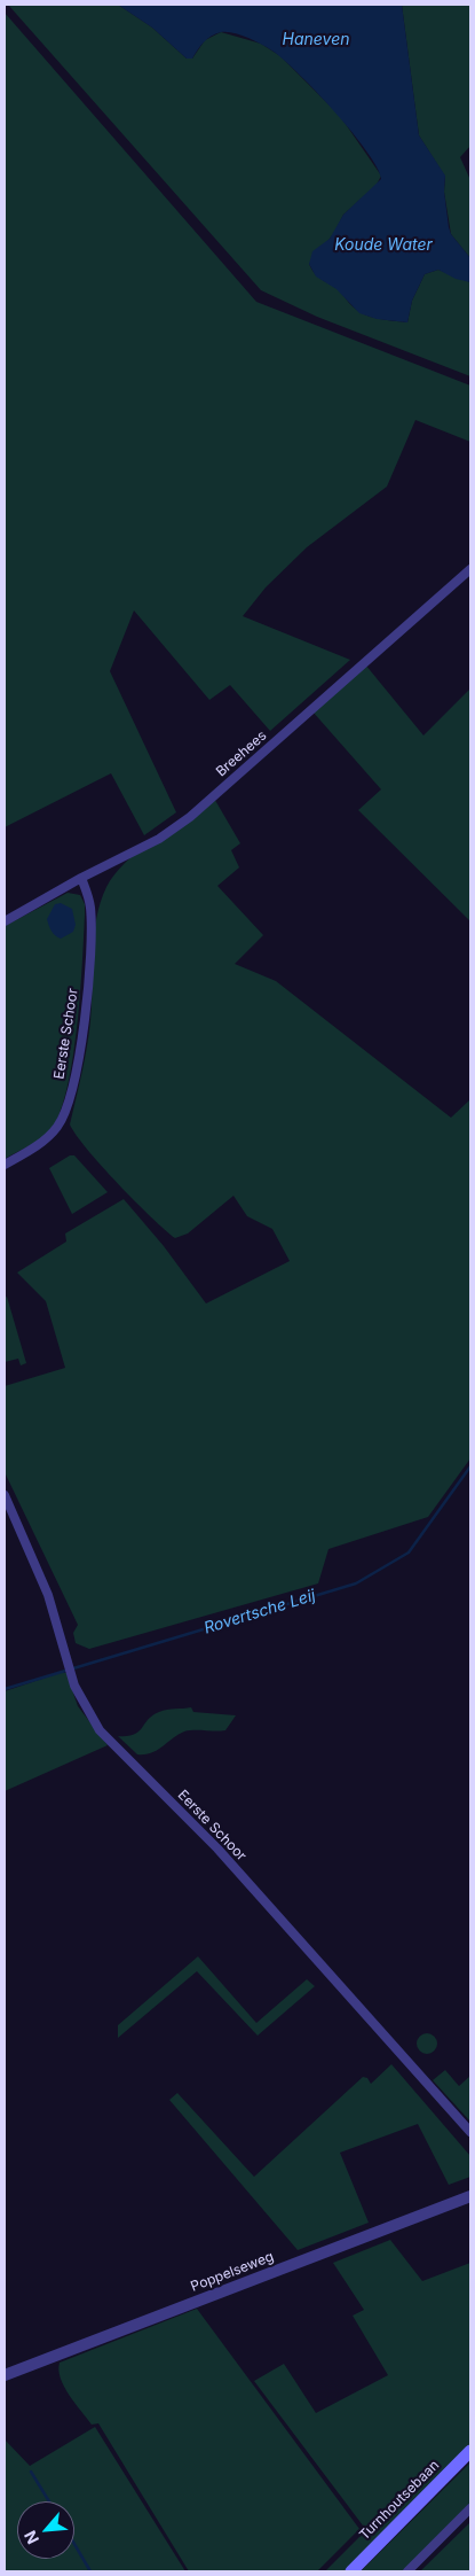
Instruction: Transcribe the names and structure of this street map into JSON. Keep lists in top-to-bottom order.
{
  "streets": {
    "main road": ["Turnhoutsebaan"],
    "street": ["Breehees", "Eerste Schoor", "Poppelseweg"]
  },
  "crossings": [
    ["Breehees", "Eerste Schoor"]
  ],
  "water": ["Haneven", "Koude Water", "Rovertsche Leij"],
  "north": "bottom left"
}
